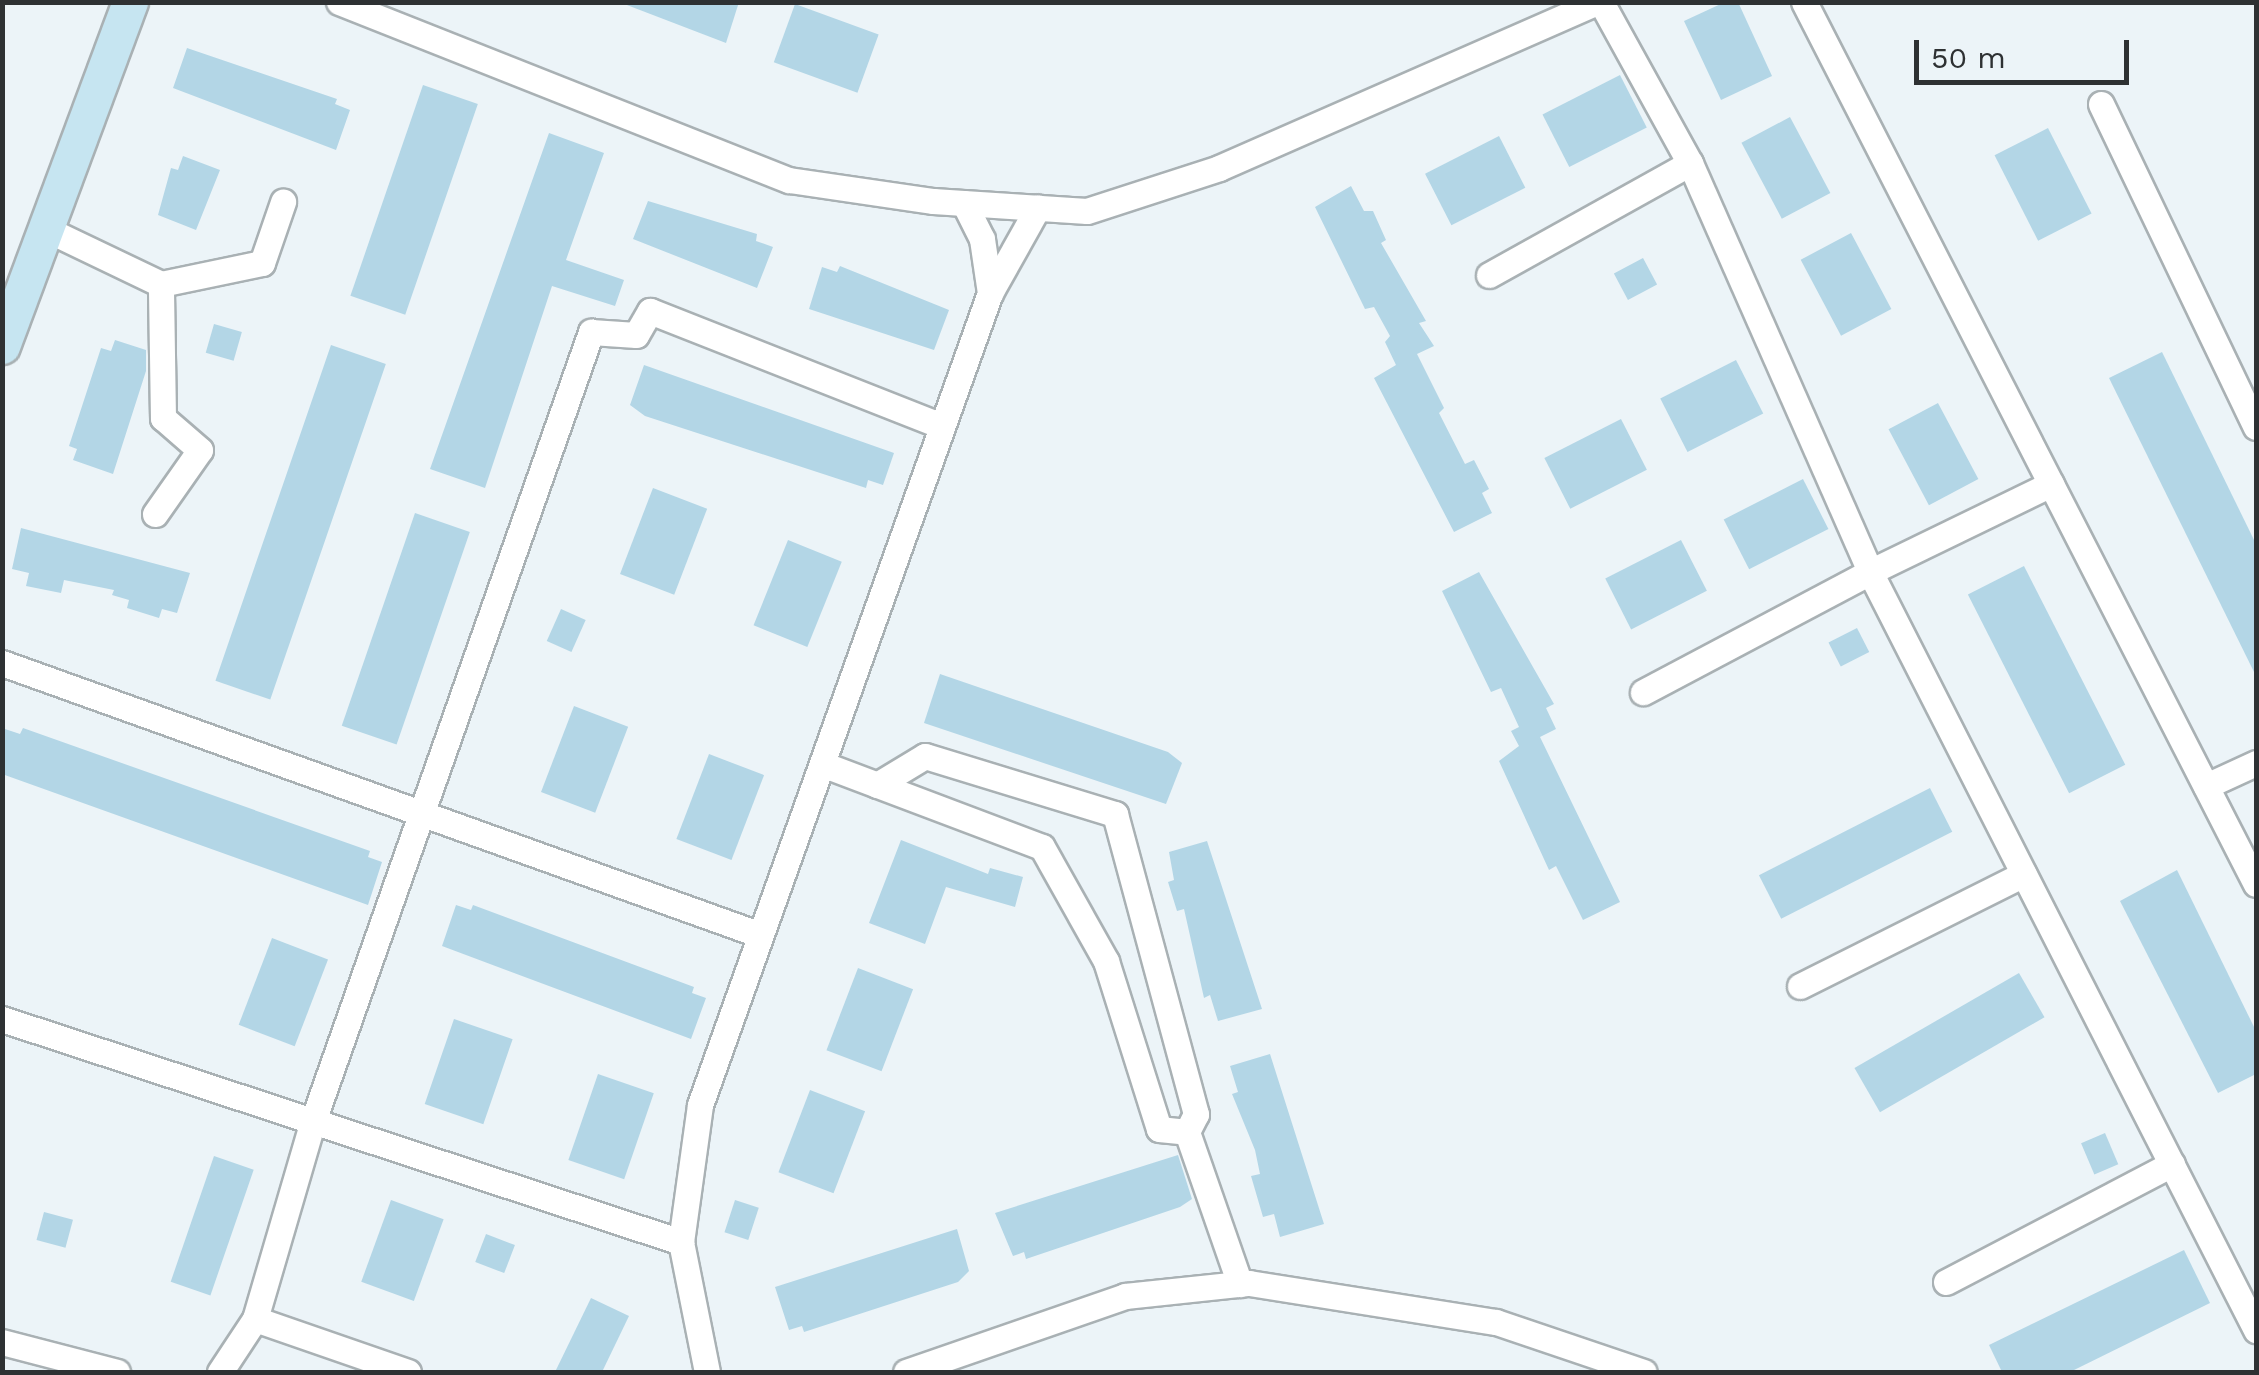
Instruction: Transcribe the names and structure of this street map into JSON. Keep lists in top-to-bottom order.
{
  "scale_bar": "50 m"
}
